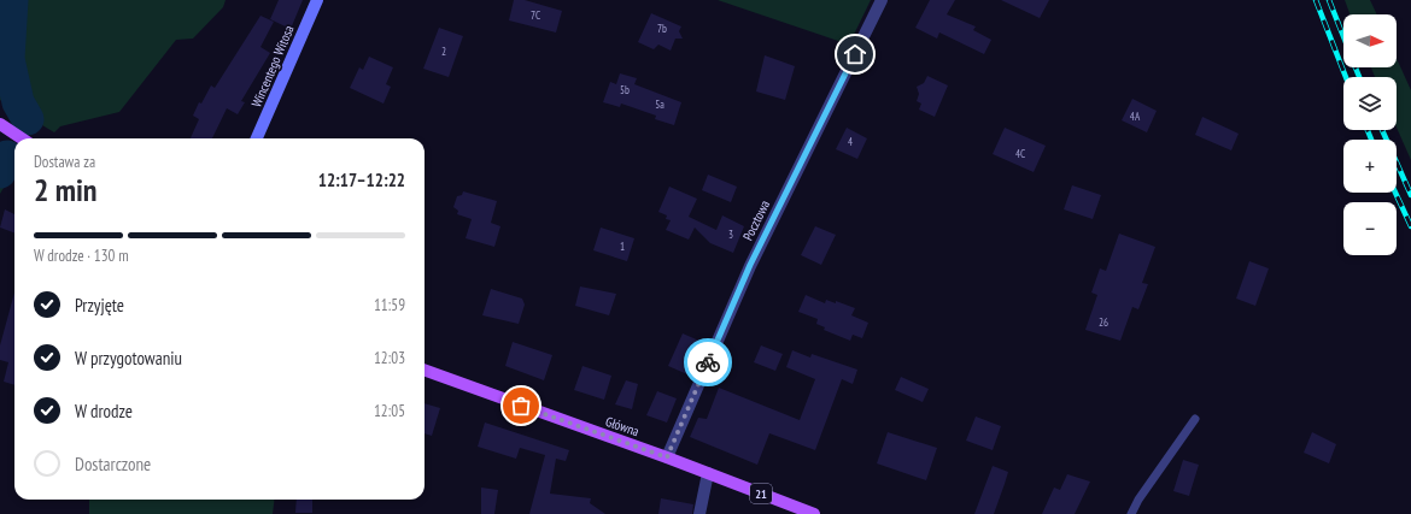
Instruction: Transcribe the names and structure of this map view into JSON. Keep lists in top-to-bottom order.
{
  "streets": {
    "main road": ["Główna", "21"],
    "street": ["Wincentego Witosa", "Pocztowa"]
  },
  "crossings": [
    ["Pocztowa", "Główna"]
  ],
  "house_numbers": [
    "7C",
    "7b",
    "2",
    "5b",
    "5a",
    "4A",
    "4",
    "4C",
    "3",
    "1",
    "26"
  ],
  "north": "right",
  "page": {
    "map_buttons": ["+", "−"],
    "heading": ["2 min", "Dostawa za", "12:17–12:22"],
    "bar": "W drodze · 130 m",
    "list": [
      ["Przyjęte", "11:59"],
      ["W przygotowaniu", "12:03"],
      ["W drodze", "12:05"],
      "Dostarczone"
    ]
  }
}
